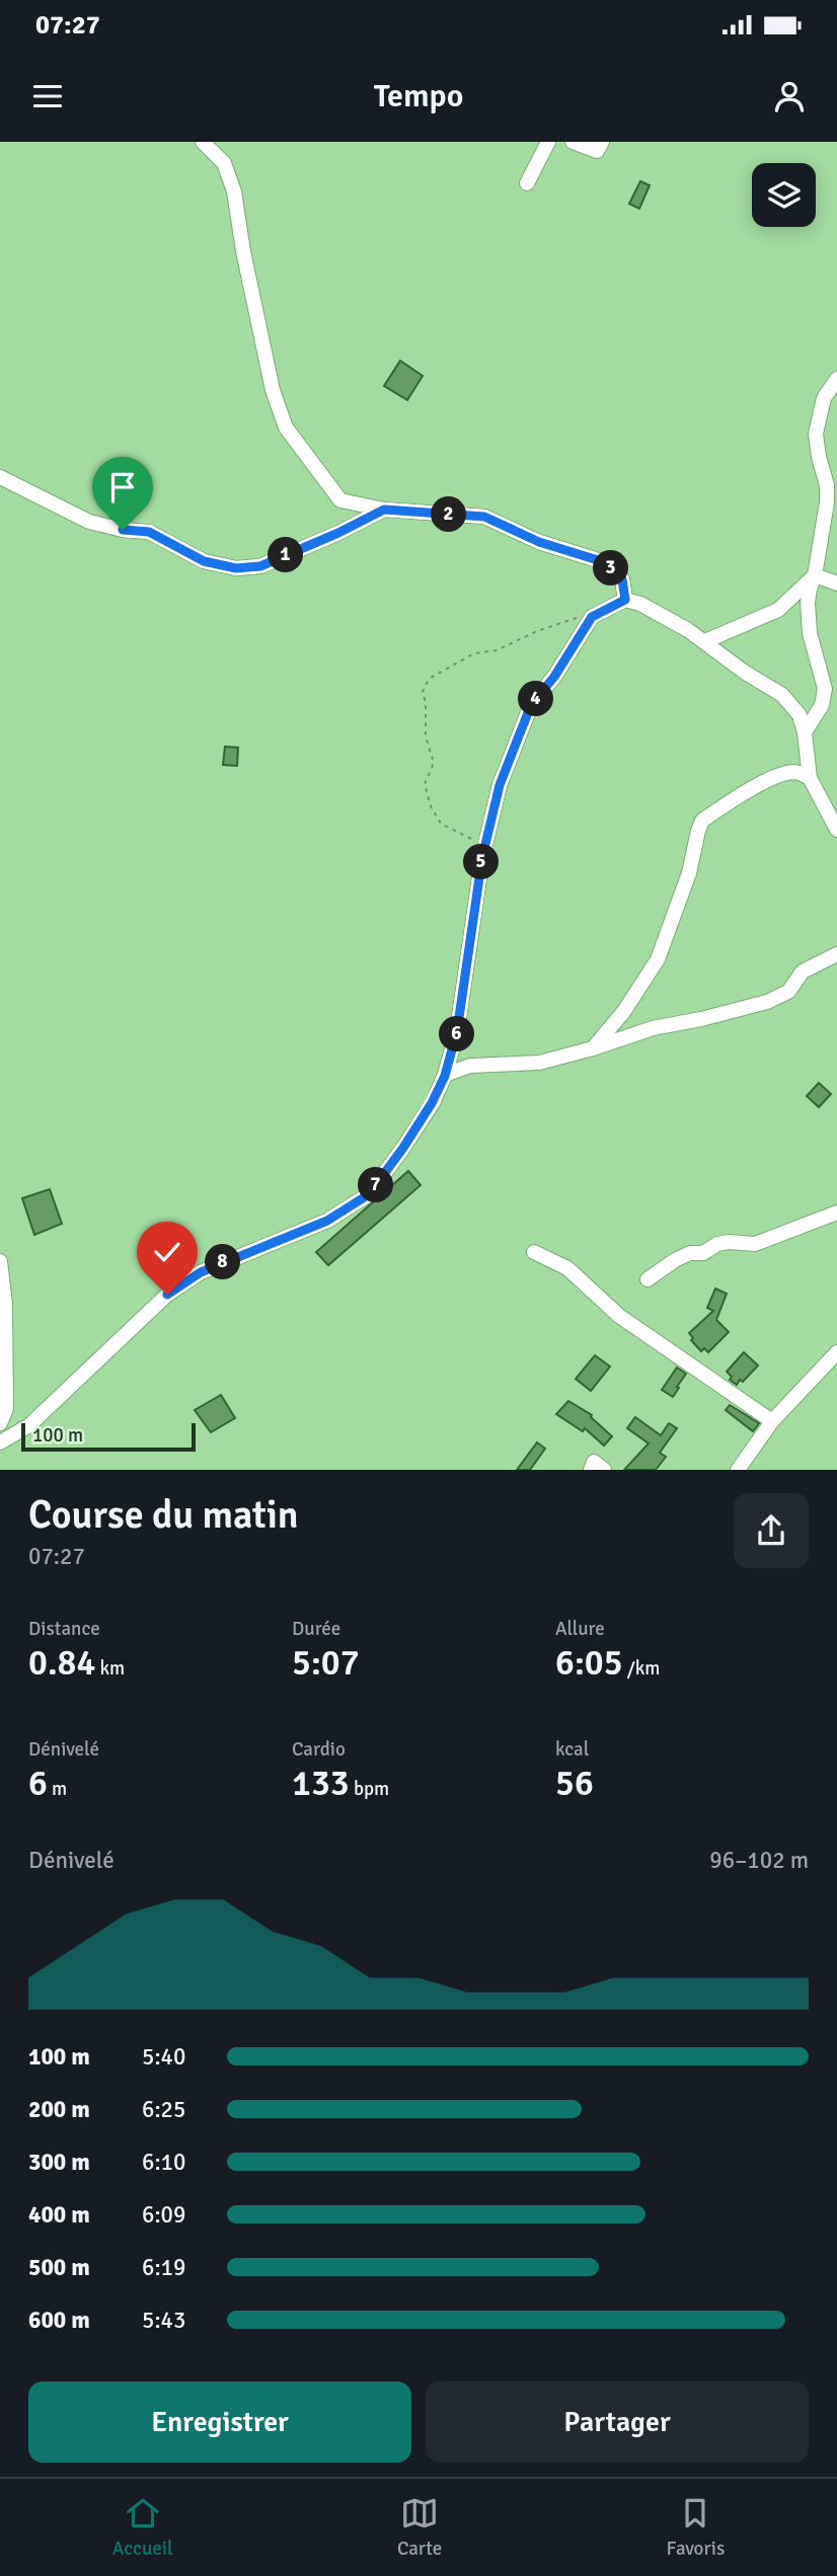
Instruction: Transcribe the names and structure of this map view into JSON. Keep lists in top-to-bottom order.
{
  "scale_bar": "100 m",
  "page": {
    "status": "07:27",
    "header": "Tempo",
    "pins": [
      "2",
      "1",
      "3",
      "4",
      "5",
      "6",
      "7",
      "8"
    ],
    "scale": "100 m",
    "heading": ["Course du matin", "07:27"],
    "stats": [
      ["Distance", "0.84 km"],
      ["Durée", "5:07"],
      ["Allure", "6:05 /km"],
      ["Dénivelé", "6 m"],
      ["Cardio", "133 bpm"],
      ["kcal", "56"]
    ],
    "chart": ["Dénivelé", "96–102 m"],
    "list": [
      {
        "name": "100 m",
        "note": "5:40"
      },
      {
        "name": "200 m",
        "note": "6:25"
      },
      {
        "name": "300 m",
        "note": "6:10"
      },
      {
        "name": "400 m",
        "note": "6:09"
      },
      {
        "name": "500 m",
        "note": "6:19"
      },
      {
        "name": "600 m",
        "note": "5:43"
      }
    ],
    "buttons": ["Enregistrer", "Partager"],
    "tabs": ["Accueil", "Carte", "Favoris"]
  }
}
